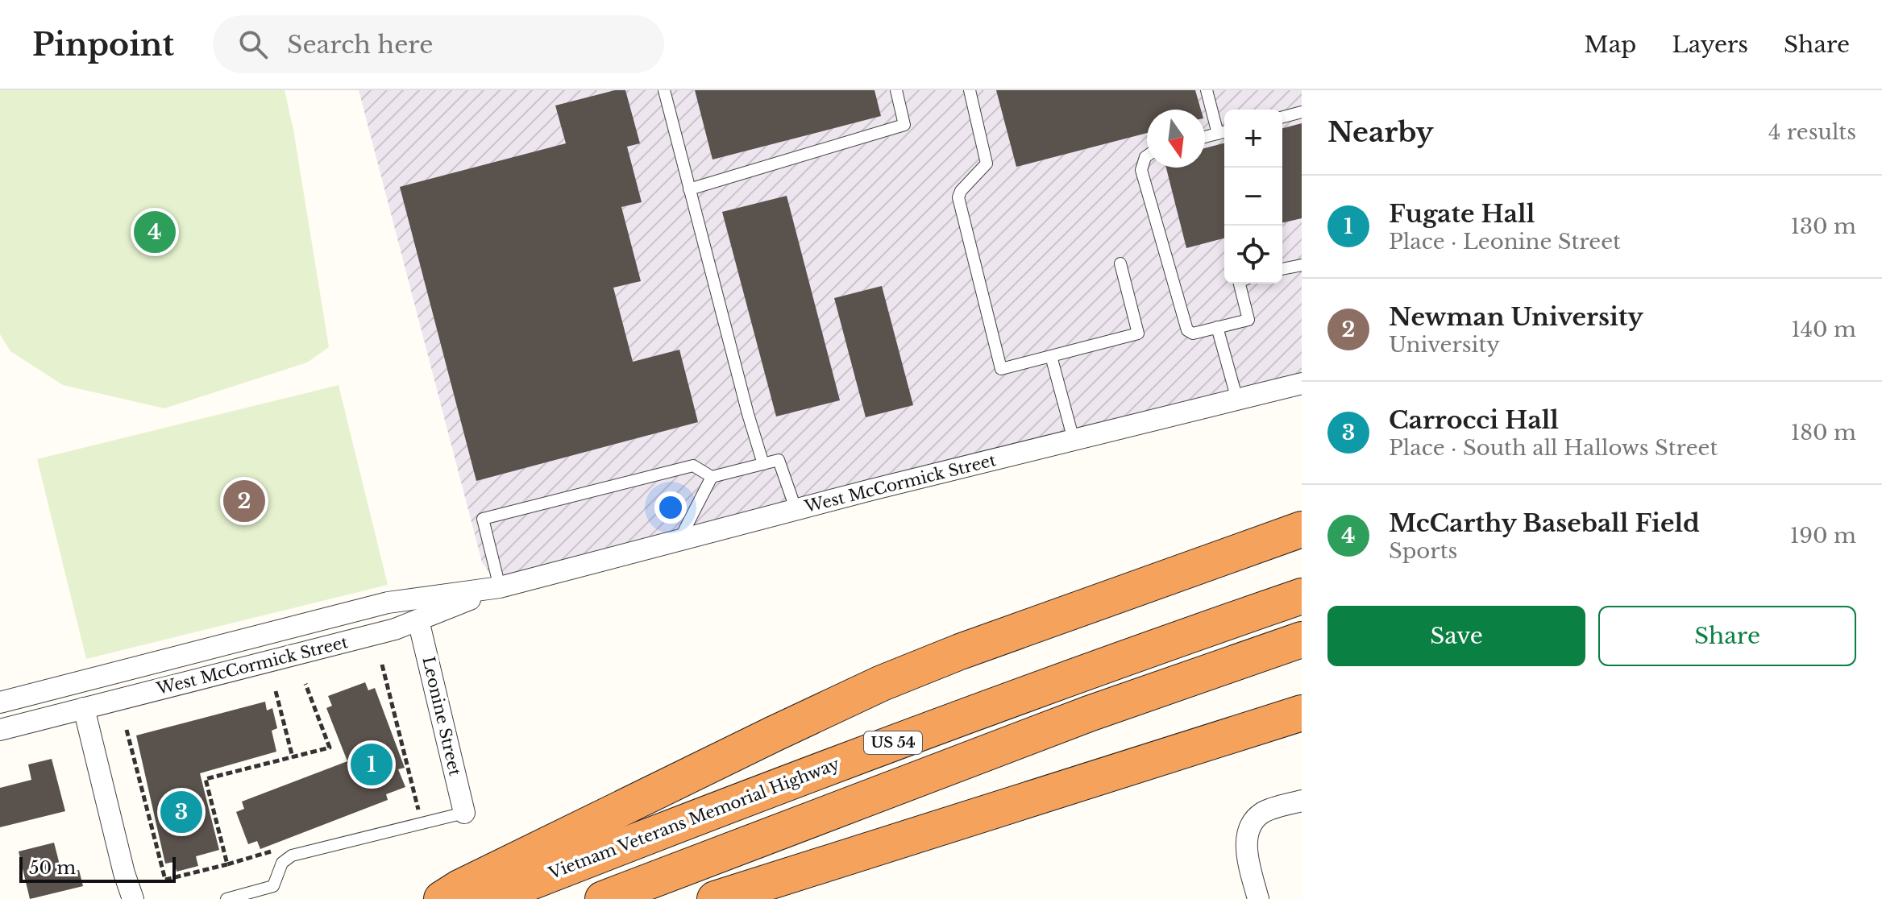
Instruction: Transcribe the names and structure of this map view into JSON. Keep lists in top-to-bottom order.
{
  "streets": {
    "highway": ["US 54", "Vietnam Veterans Memorial Highway"],
    "street": ["West McCormick Street", "Leonine Street"]
  },
  "crossings": [
    ["West McCormick Street", "Leonine Street"]
  ],
  "scale_bar": "50 m",
  "north": "bottom",
  "page": {
    "header": "Pinpoint",
    "search": "Search here",
    "nav": ["Map", "Layers", "Share"],
    "heading": ["Nearby", "4 results"],
    "map_buttons": ["+", "−"],
    "list": [
      {
        "mark": "1",
        "name": "Fugate Hall",
        "note": "Place · Leonine Street",
        "value": "130 m"
      },
      {
        "mark": "2",
        "name": "Newman University",
        "note": "University",
        "value": "140 m"
      },
      {
        "mark": "3",
        "name": "Carrocci Hall",
        "note": "Place · South all Hallows Street",
        "value": "180 m"
      },
      {
        "mark": "4",
        "name": "McCarthy Baseball Field",
        "note": "Sports",
        "value": "190 m"
      }
    ],
    "pins": [
      "4",
      "2",
      "1",
      "3"
    ],
    "buttons": ["Save", "Share"],
    "scale": "50 m"
  }
}
